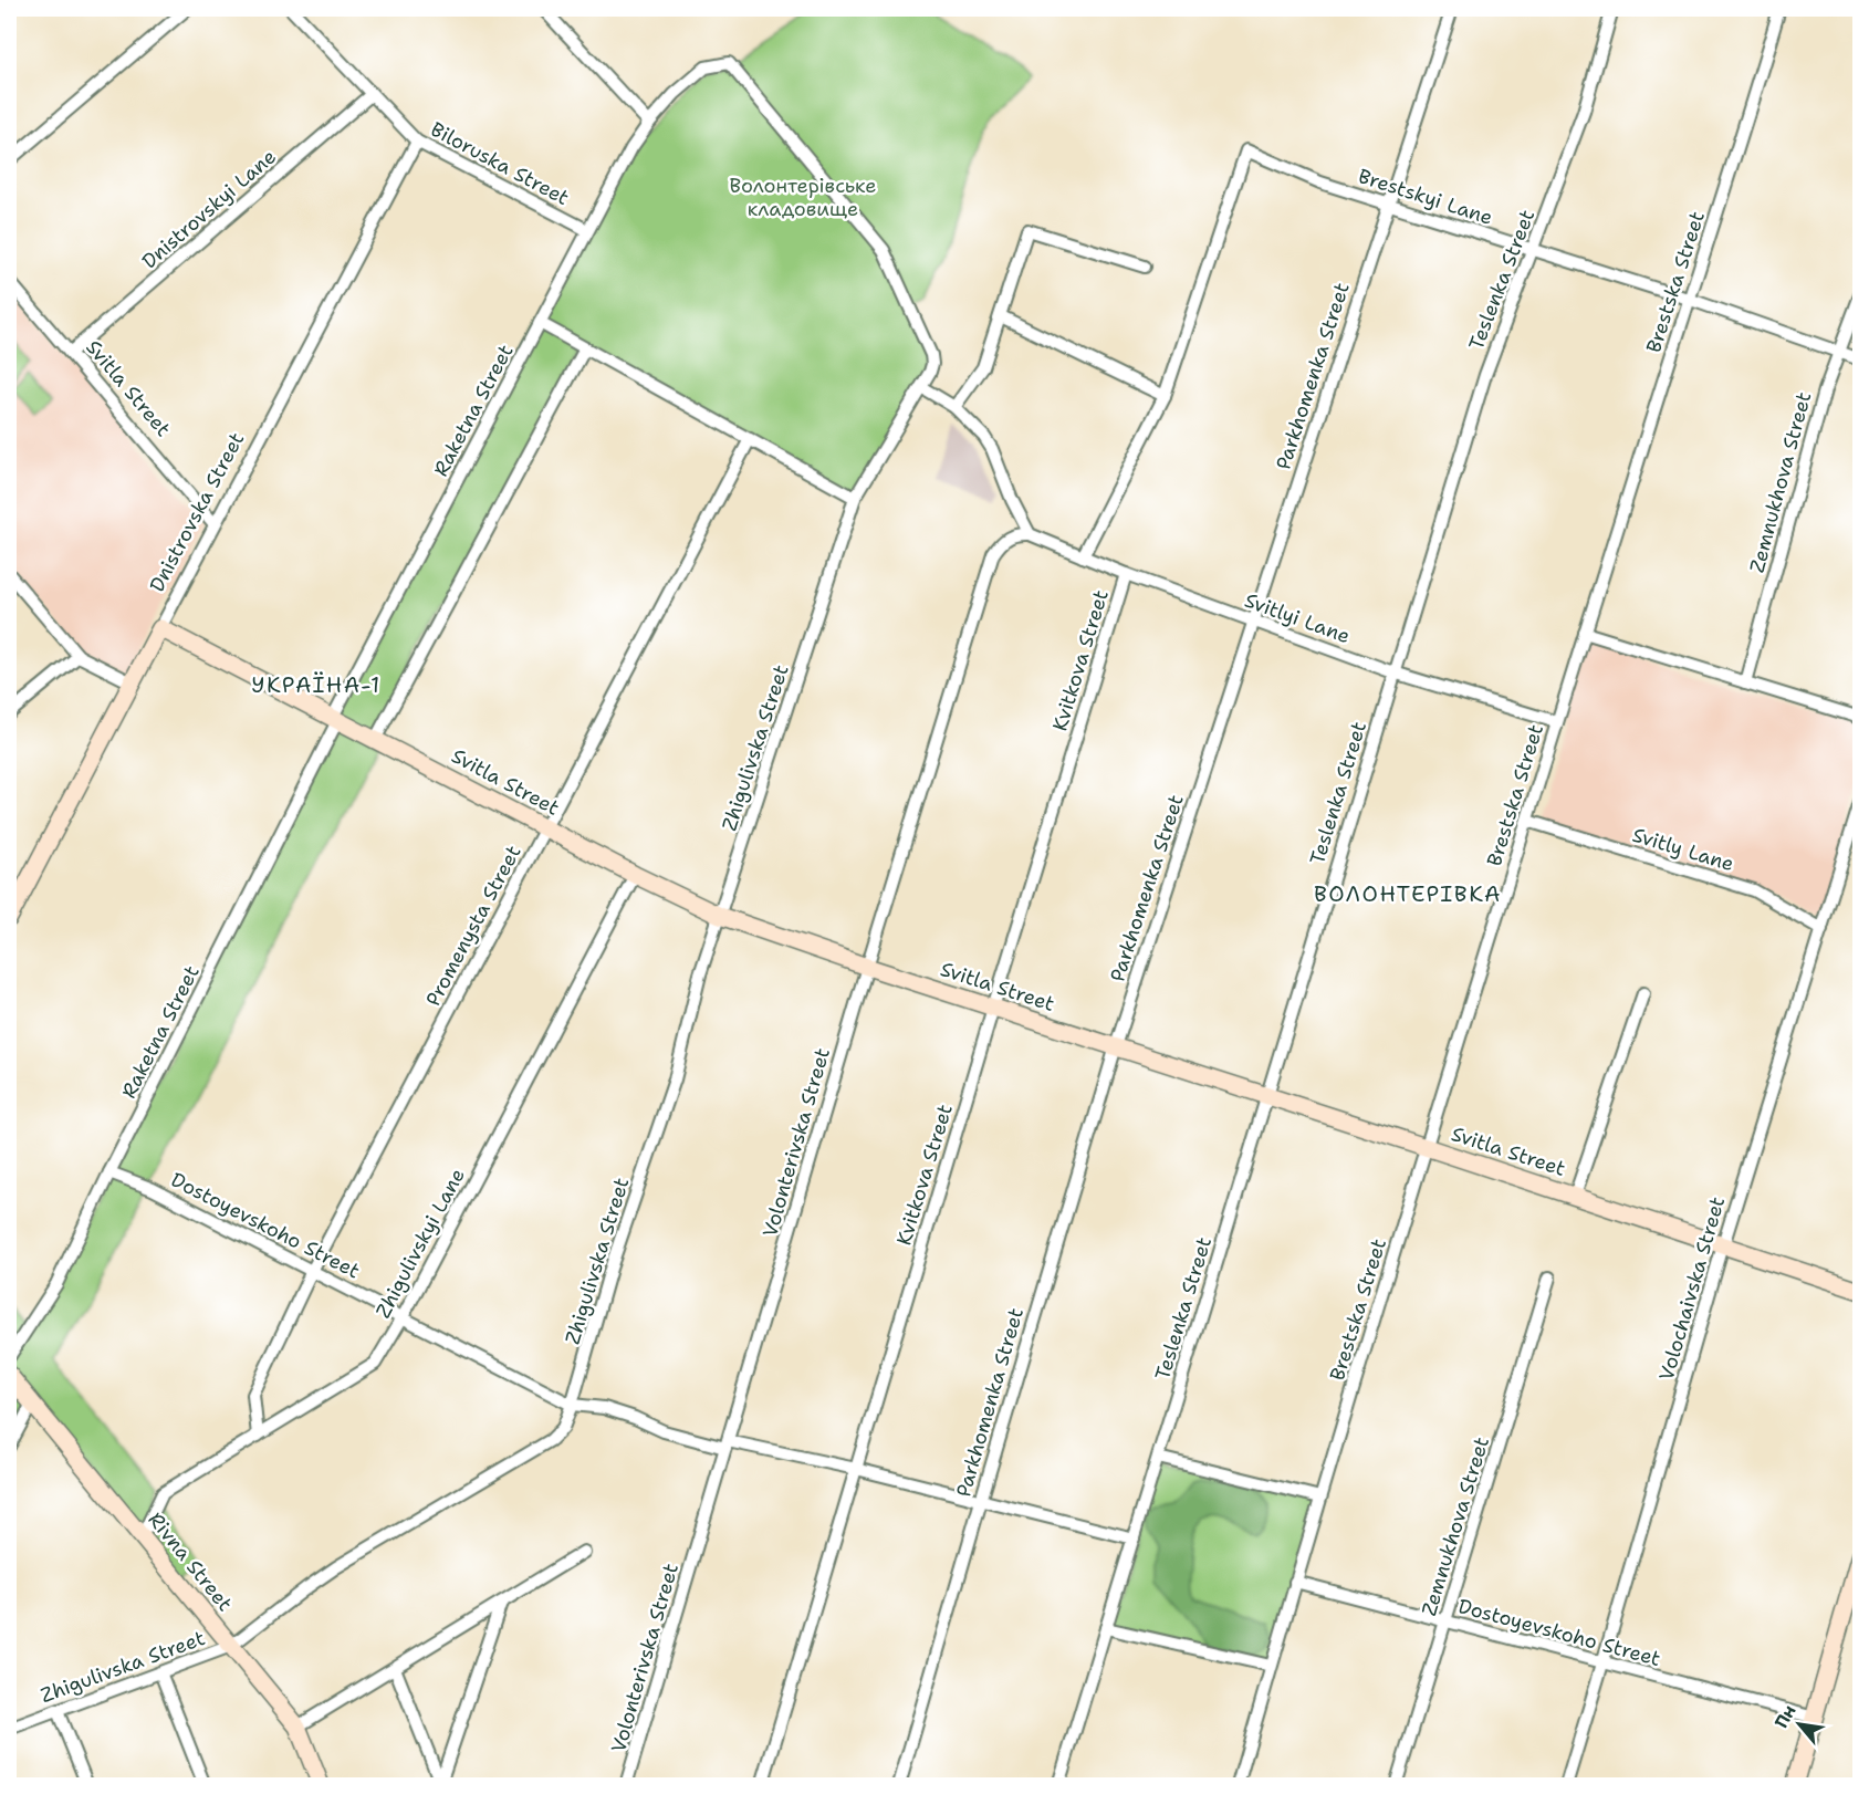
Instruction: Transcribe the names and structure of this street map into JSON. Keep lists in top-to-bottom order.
{
  "streets": {
    "street": [
      "Biloruska Street",
      "Brestskyi Lane",
      "Dnistrovskyi Lane",
      "Teslenka Street",
      "Brestska Street",
      "Parkhomenka Street",
      "Svitla Street",
      "Raketna Street",
      "Zemnukhova Street",
      "Dnistrovska Street",
      "Svitlyi Lane",
      "Kvitkova Street",
      "Zhigulivska Street",
      "Svitly Lane",
      "Promenysta Street",
      "Volonterivska Street",
      "Dostoyevskoho Street",
      "Zhigulivskyi Lane",
      "Volochaivska Street",
      "Rivna Street"
    ]
  },
  "crossings": [
    ["Biloruska Street", "Dnistrovskyi Lane"],
    ["Biloruska Street", "Raketna Street"],
    ["Biloruska Street", "Dnistrovska Street"],
    ["Brestskyi Lane", "Teslenka Street"],
    ["Brestskyi Lane", "Brestska Street"],
    ["Brestskyi Lane", "Parkhomenka Street"],
    ["Brestskyi Lane", "Zemnukhova Street"],
    ["Dnistrovskyi Lane", "Svitla Street"],
    ["Teslenka Street", "Svitla Street"],
    ["Teslenka Street", "Svitlyi Lane"],
    ["Teslenka Street", "Dostoyevskoho Street"],
    ["Brestska Street", "Svitla Street"],
    ["Brestska Street", "Svitlyi Lane"],
    ["Brestska Street", "Svitly Lane"],
    ["Brestska Street", "Dostoyevskoho Street"],
    ["Parkhomenka Street", "Svitla Street"],
    ["Parkhomenka Street", "Svitlyi Lane"],
    ["Parkhomenka Street", "Dostoyevskoho Street"],
    ["Svitla Street", "Raketna Street"],
    ["Svitla Street", "Dnistrovska Street"],
    ["Svitla Street", "Kvitkova Street"],
    ["Svitla Street", "Zhigulivska Street"],
    ["Svitla Street", "Promenysta Street"],
    ["Svitla Street", "Volonterivska Street"],
    ["Svitla Street", "Zhigulivskyi Lane"],
    ["Svitla Street", "Volochaivska Street"],
    ["Raketna Street", "Zhigulivska Street"],
    ["Raketna Street", "Dostoyevskoho Street"],
    ["Zemnukhova Street", "Dostoyevskoho Street"],
    ["Svitlyi Lane", "Kvitkova Street"],
    ["Svitlyi Lane", "Volonterivska Street"],
    ["Kvitkova Street", "Dostoyevskoho Street"],
    ["Zhigulivska Street", "Dostoyevskoho Street"],
    ["Zhigulivska Street", "Rivna Street"],
    ["Svitly Lane", "Volochaivska Street"],
    ["Promenysta Street", "Dostoyevskoho Street"],
    ["Promenysta Street", "Zhigulivskyi Lane"],
    ["Volonterivska Street", "Dostoyevskoho Street"],
    ["Dostoyevskoho Street", "Zhigulivskyi Lane"],
    ["Dostoyevskoho Street", "Volochaivska Street"],
    ["Zhigulivskyi Lane", "Rivna Street"]
  ],
  "districts": ["УКРАЇНА-1", "ВОЛОНТЕРІВКА"],
  "parks": ["Волонтерівське кладовище"],
  "north": "top left"
}
